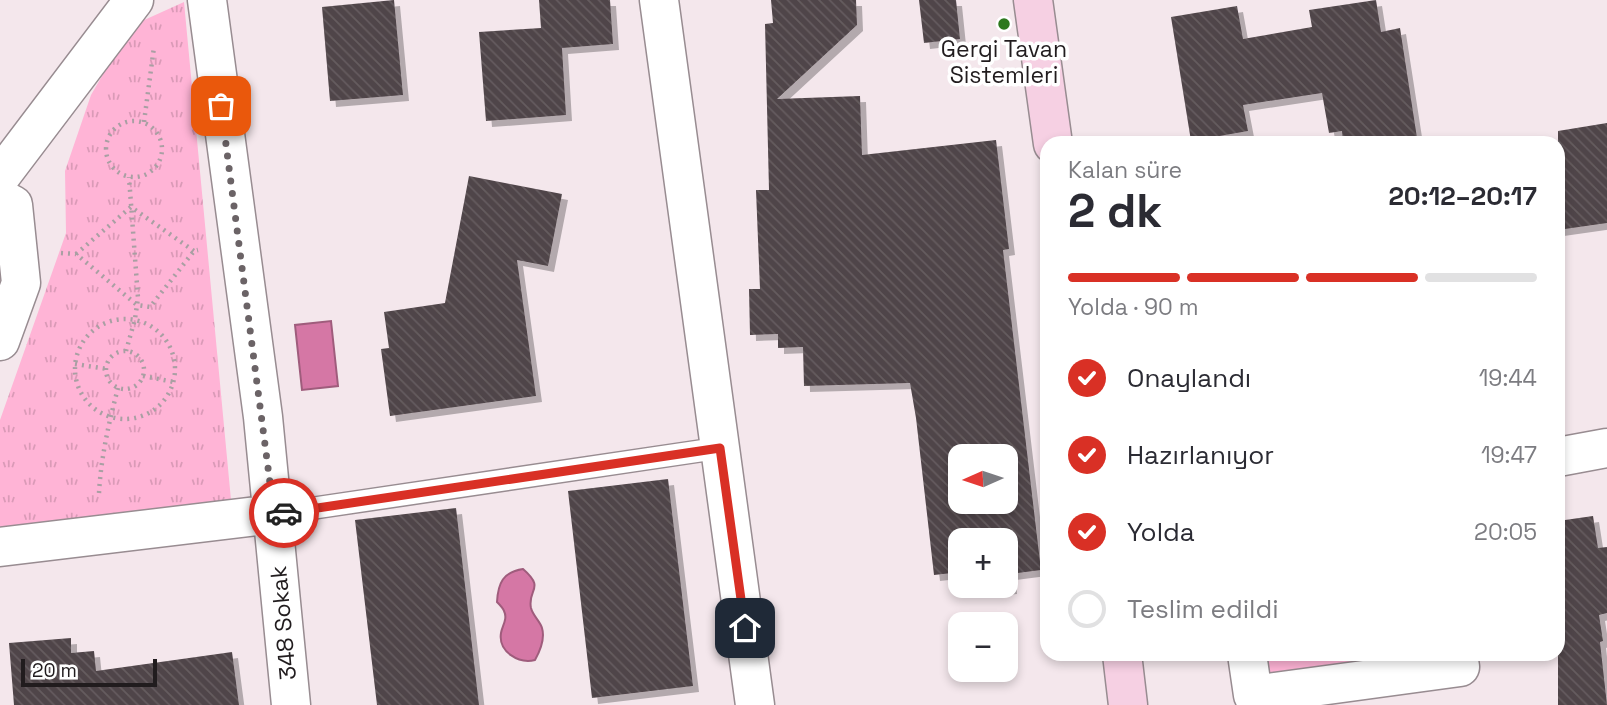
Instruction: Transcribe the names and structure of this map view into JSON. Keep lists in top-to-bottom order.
{
  "streets": {
    "street": ["348 Sokak"]
  },
  "places": ["Gergi Tavan Sistemleri"],
  "scale_bar": "20 m",
  "north": "left",
  "page": {
    "heading": ["2 dk", "Kalan süre", "20:12–20:17"],
    "bar": "Yolda · 90 m",
    "list": [
      ["Onaylandı", "19:44"],
      ["Hazırlanıyor", "19:47"],
      ["Yolda", "20:05"],
      "Teslim edildi"
    ],
    "map_buttons": ["+", "−"],
    "scale": "20 m"
  }
}
